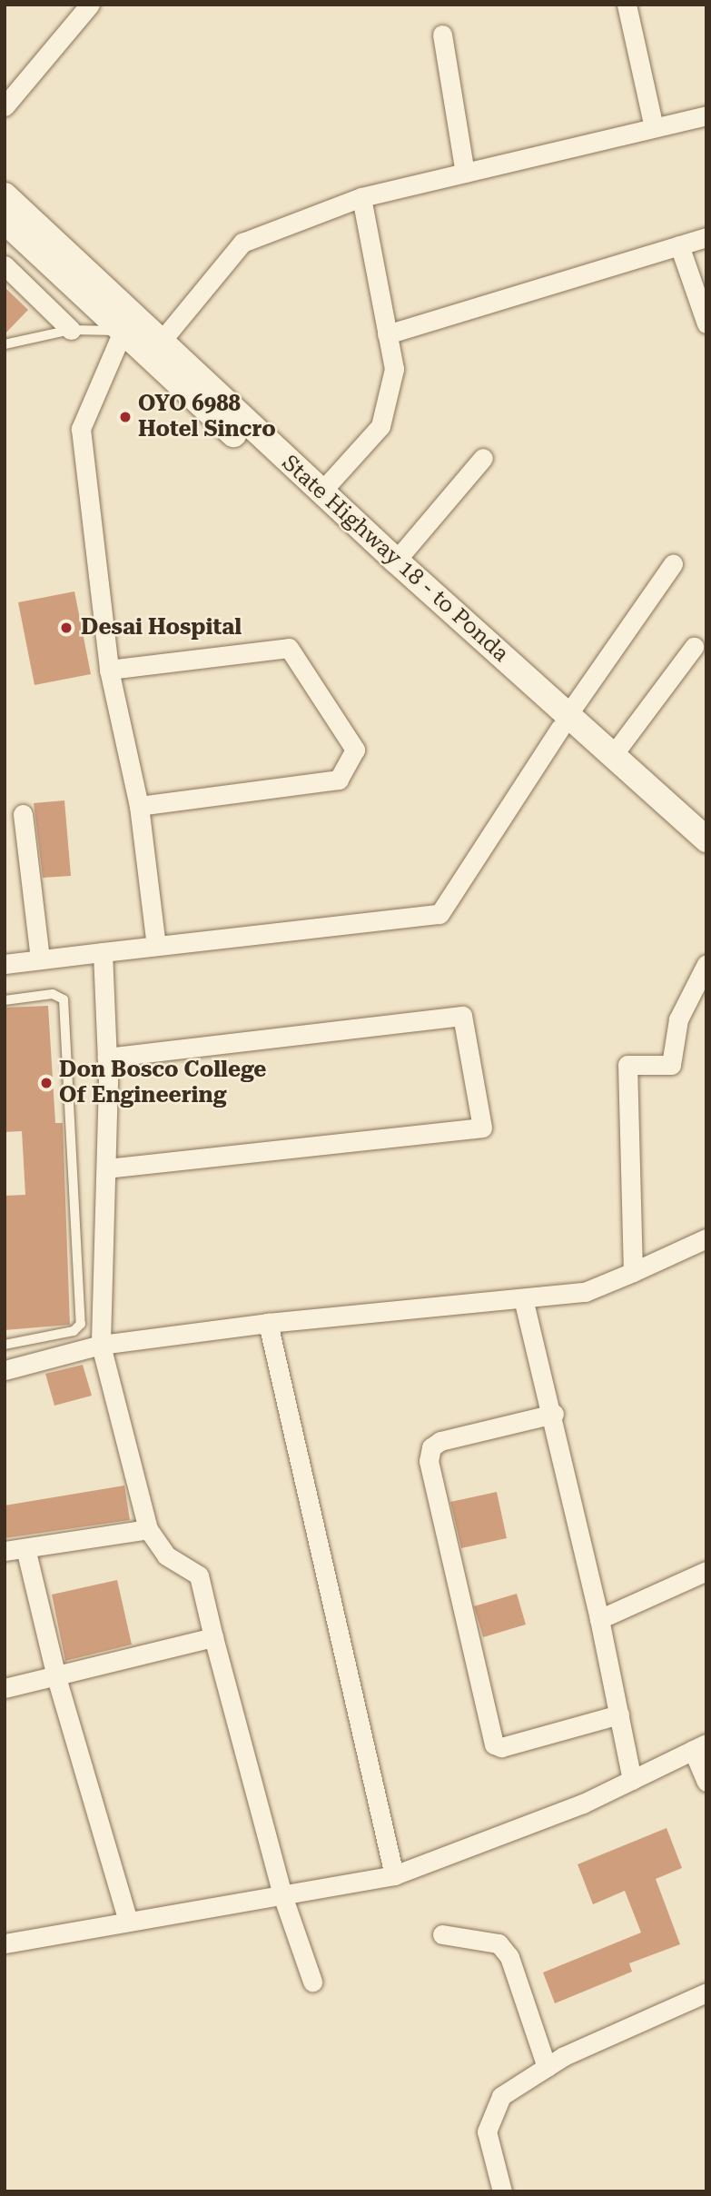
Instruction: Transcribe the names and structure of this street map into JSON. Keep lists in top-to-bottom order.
{
  "streets": {
    "main road": ["State Highway 18 - to Ponda"]
  },
  "places": ["OYO 6988 Hotel Sincro", "Desai Hospital", "Don Bosco College Of Engineering"]
}
